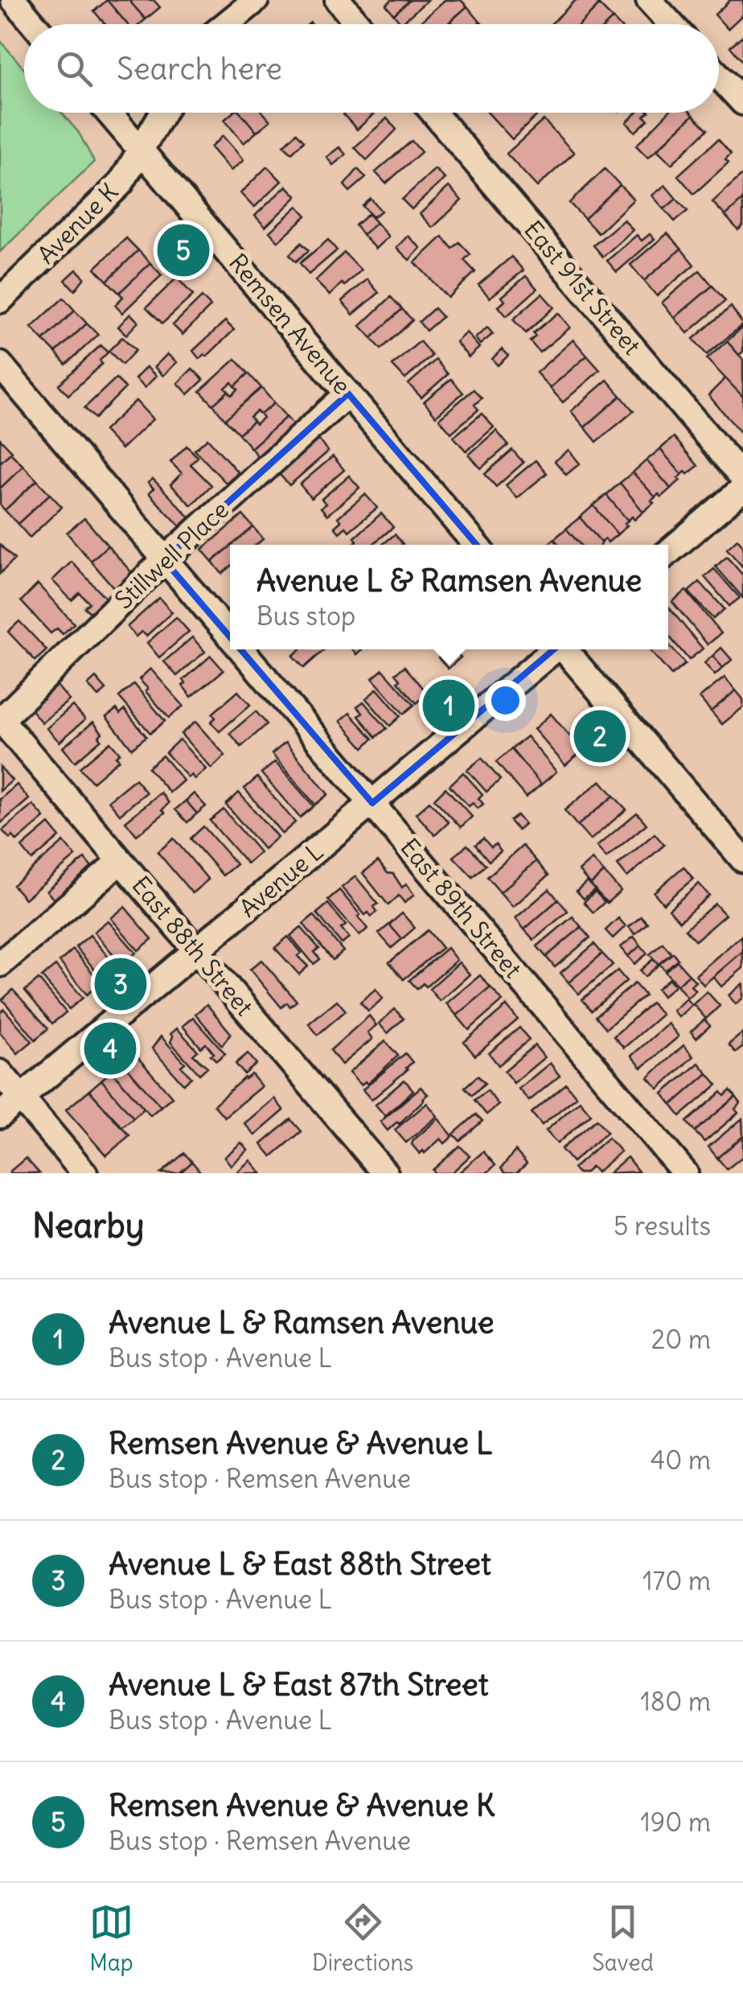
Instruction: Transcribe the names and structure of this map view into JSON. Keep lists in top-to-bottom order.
{
  "streets": {
    "street": [
      "Avenue K",
      "East 91st Street",
      "Remsen Avenue",
      "Stillwell Place",
      "Avenue L",
      "East 89th Street",
      "East 88th Street"
    ]
  },
  "crossings": [
    ["Avenue K", "Remsen Avenue"],
    ["Remsen Avenue", "Stillwell Place"],
    ["Stillwell Place", "East 89th Street"],
    ["Stillwell Place", "East 88th Street"],
    ["Avenue L", "East 89th Street"],
    ["Avenue L", "East 88th Street"]
  ],
  "page": {
    "search": "Search here",
    "pins": [
      "5",
      "1",
      "2",
      "3",
      "4"
    ],
    "popup": ["Avenue L & Ramsen Avenue", "Bus stop"],
    "heading": ["Nearby", "5 results"],
    "list": [
      {
        "mark": "1",
        "name": "Avenue L & Ramsen Avenue",
        "note": "Bus stop · Avenue L",
        "value": "20 m"
      },
      {
        "mark": "2",
        "name": "Remsen Avenue & Avenue L",
        "note": "Bus stop · Remsen Avenue",
        "value": "40 m"
      },
      {
        "mark": "3",
        "name": "Avenue L & East 88th Street",
        "note": "Bus stop · Avenue L",
        "value": "170 m"
      },
      {
        "mark": "4",
        "name": "Avenue L & East 87th Street",
        "note": "Bus stop · Avenue L",
        "value": "180 m"
      },
      {
        "mark": "5",
        "name": "Remsen Avenue & Avenue K",
        "note": "Bus stop · Remsen Avenue",
        "value": "190 m"
      }
    ],
    "nav": ["Map", "Directions", "Saved"]
  }
}
